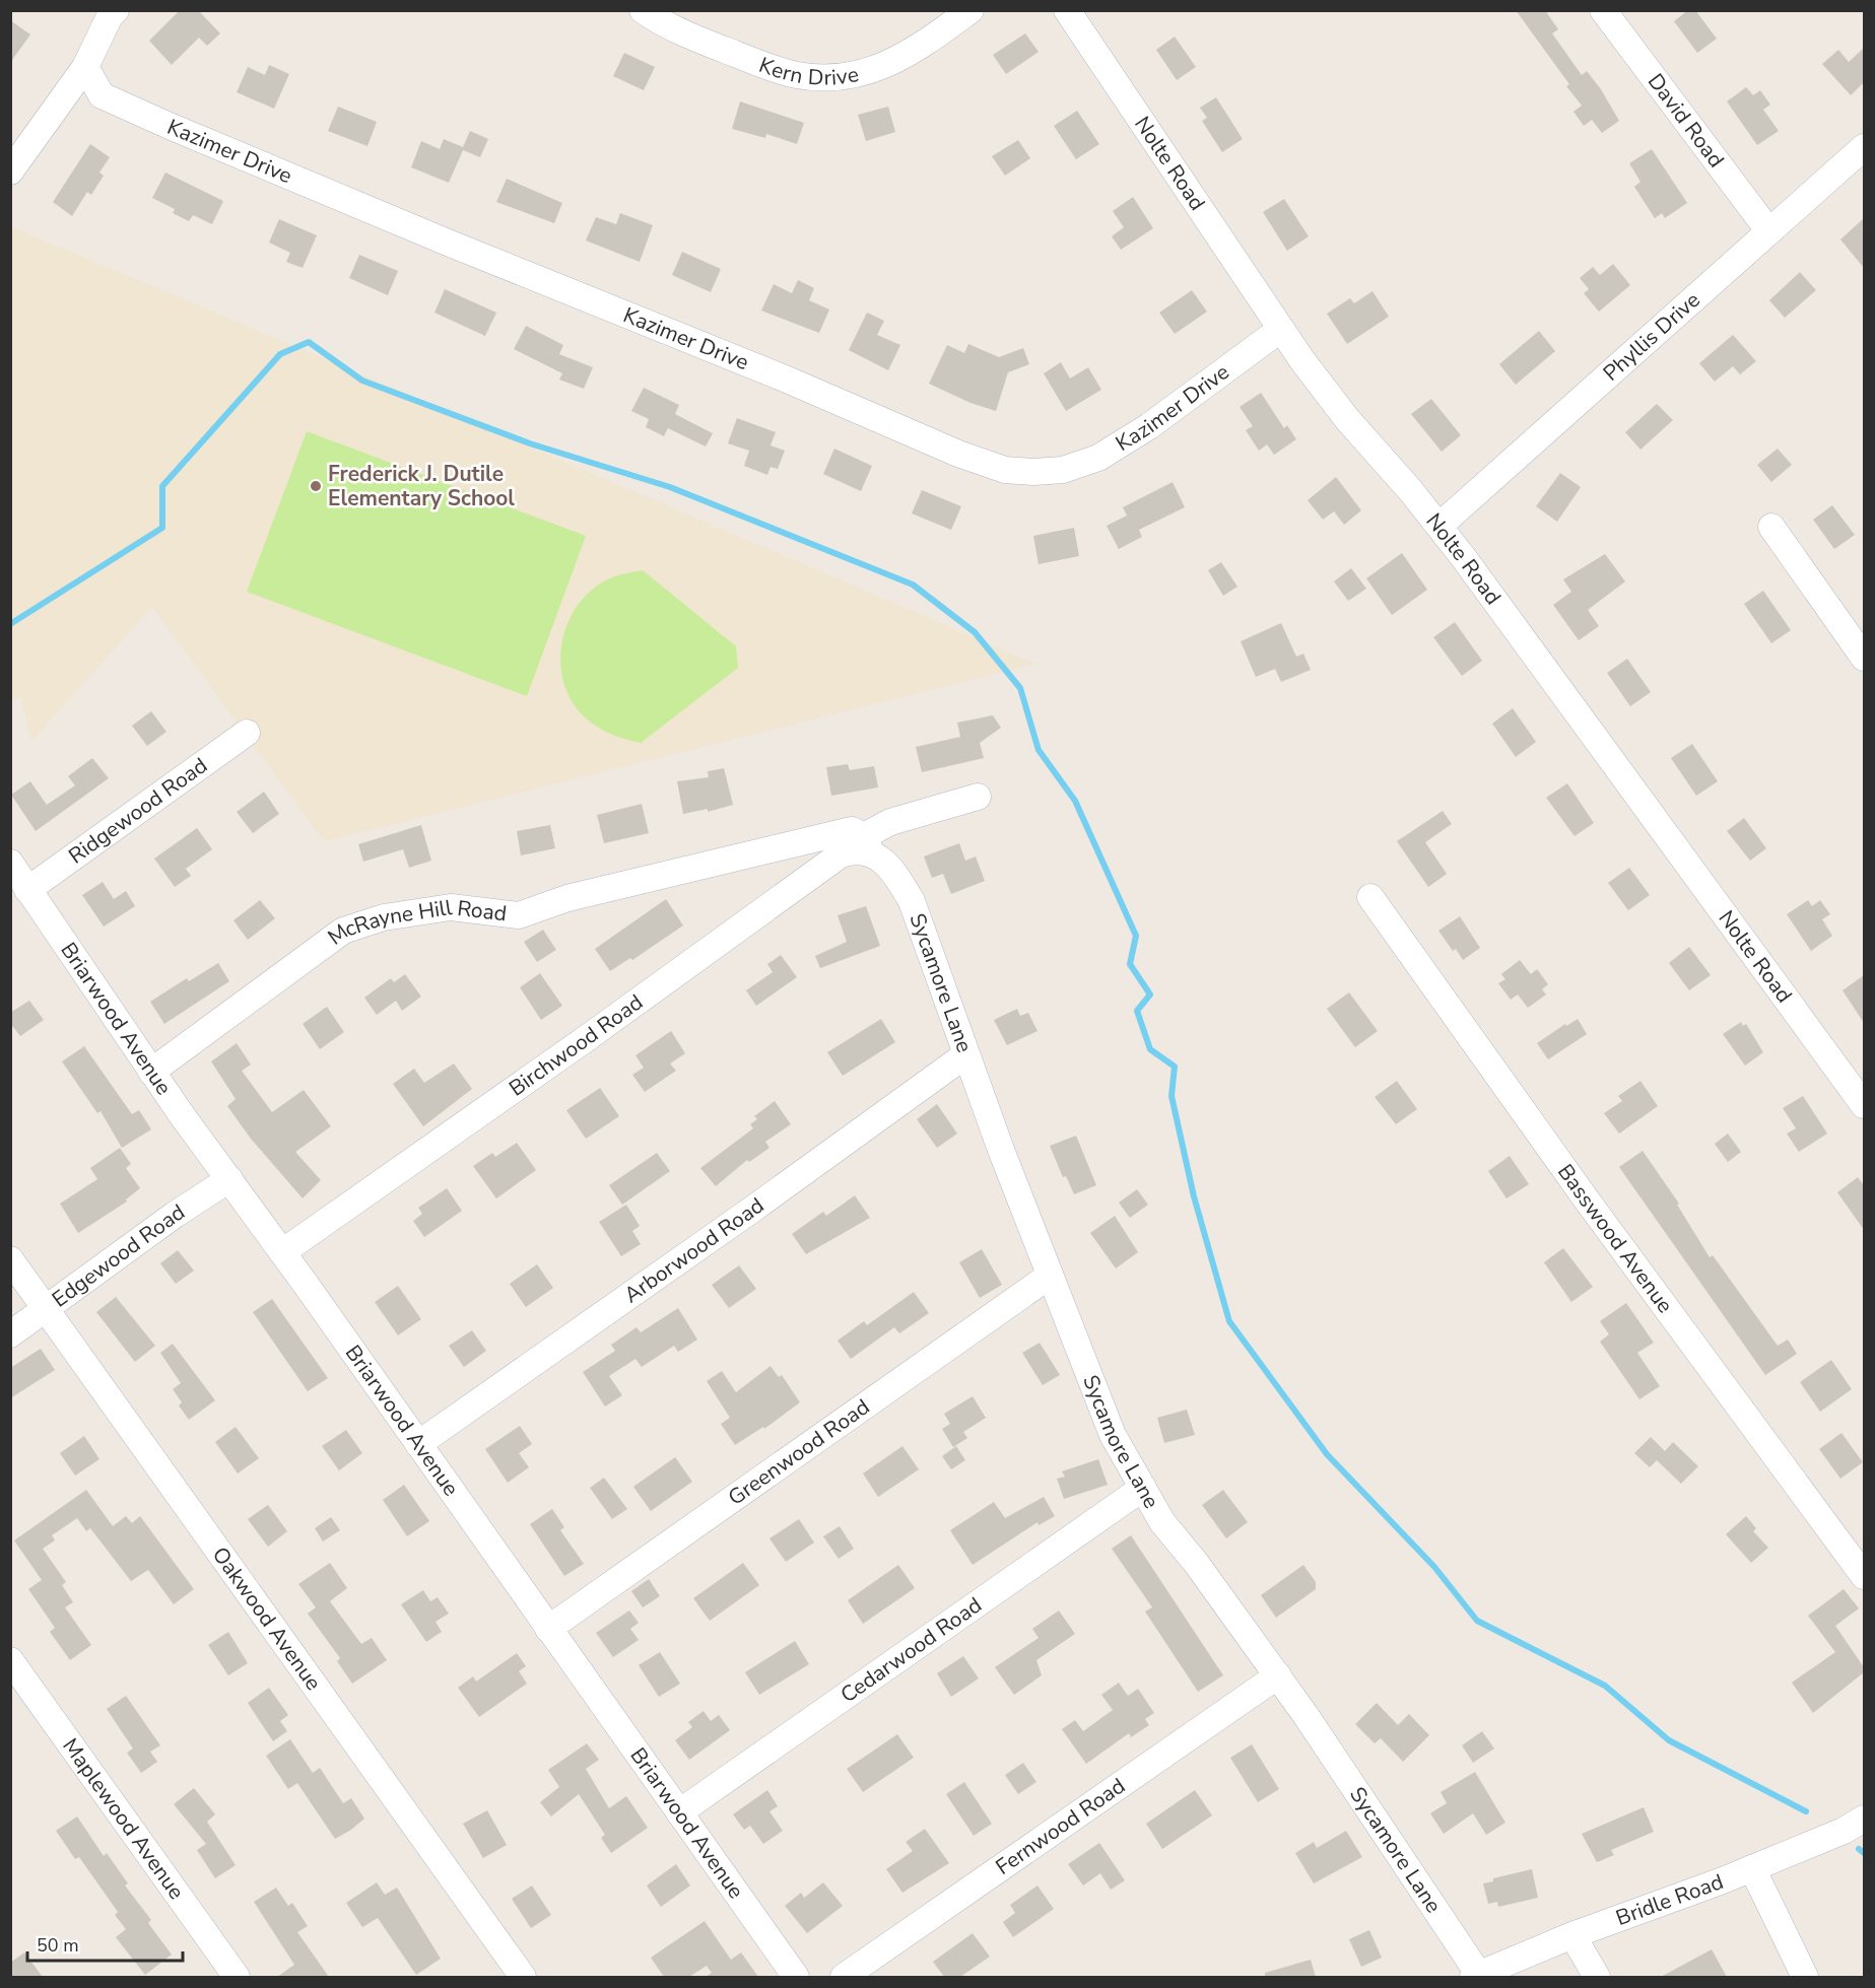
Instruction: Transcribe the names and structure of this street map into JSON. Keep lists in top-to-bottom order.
{
  "streets": {
    "street": [
      "Kern Drive",
      "David Road",
      "Kazimer Drive",
      "Nolte Road",
      "Phyllis Drive",
      "Ridgewood Road",
      "McRayne Hill Road",
      "Sycamore Lane",
      "Briarwood Avenue",
      "Birchwood Road",
      "Basswood Avenue",
      "Arborwood Road",
      "Edgewood Road",
      "Greenwood Road",
      "Oakwood Avenue",
      "Cedarwood Road",
      "Maplewood Avenue",
      "Fernwood Road",
      "Bridle Road"
    ]
  },
  "crossings": [
    ["David Road", "Phyllis Drive"],
    ["Kazimer Drive", "Nolte Road"],
    ["Nolte Road", "Phyllis Drive"],
    ["Ridgewood Road", "Briarwood Avenue"],
    ["McRayne Hill Road", "Sycamore Lane"],
    ["McRayne Hill Road", "Briarwood Avenue"],
    ["McRayne Hill Road", "Birchwood Road"],
    ["Sycamore Lane", "Birchwood Road"],
    ["Sycamore Lane", "Arborwood Road"],
    ["Sycamore Lane", "Greenwood Road"],
    ["Sycamore Lane", "Cedarwood Road"],
    ["Sycamore Lane", "Fernwood Road"],
    ["Sycamore Lane", "Bridle Road"],
    ["Briarwood Avenue", "Birchwood Road"],
    ["Briarwood Avenue", "Arborwood Road"],
    ["Briarwood Avenue", "Edgewood Road"],
    ["Briarwood Avenue", "Greenwood Road"],
    ["Briarwood Avenue", "Cedarwood Road"],
    ["Edgewood Road", "Oakwood Avenue"]
  ],
  "places": ["Frederick J. Dutile Elementary School"],
  "scale_bar": "50 m"
}
